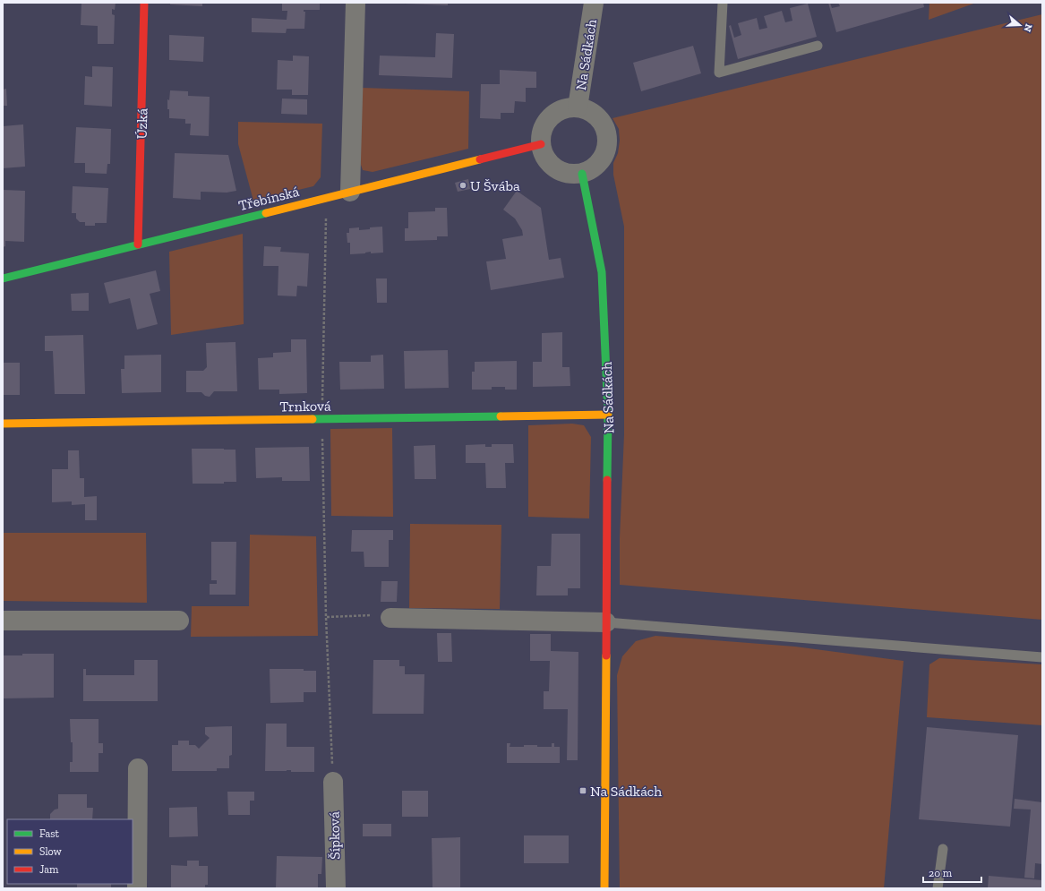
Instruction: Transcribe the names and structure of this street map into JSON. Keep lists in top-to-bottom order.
{
  "streets": {
    "street": [
      "Na Sádkách",
      "Úzká",
      "Třebínská",
      "Trnková",
      "Šípková"
    ]
  },
  "crossings": [
    ["Na Sádkách", "Třebínská"],
    ["Na Sádkách", "Trnková"],
    ["Úzká", "Třebínská"]
  ],
  "places": {
    "other": ["U Švába"],
    "transit": ["Na Sádkách"]
  },
  "legend": ["Fast", "Slow", "Jam"],
  "scale_bar": "20 m",
  "north": "right"
}
